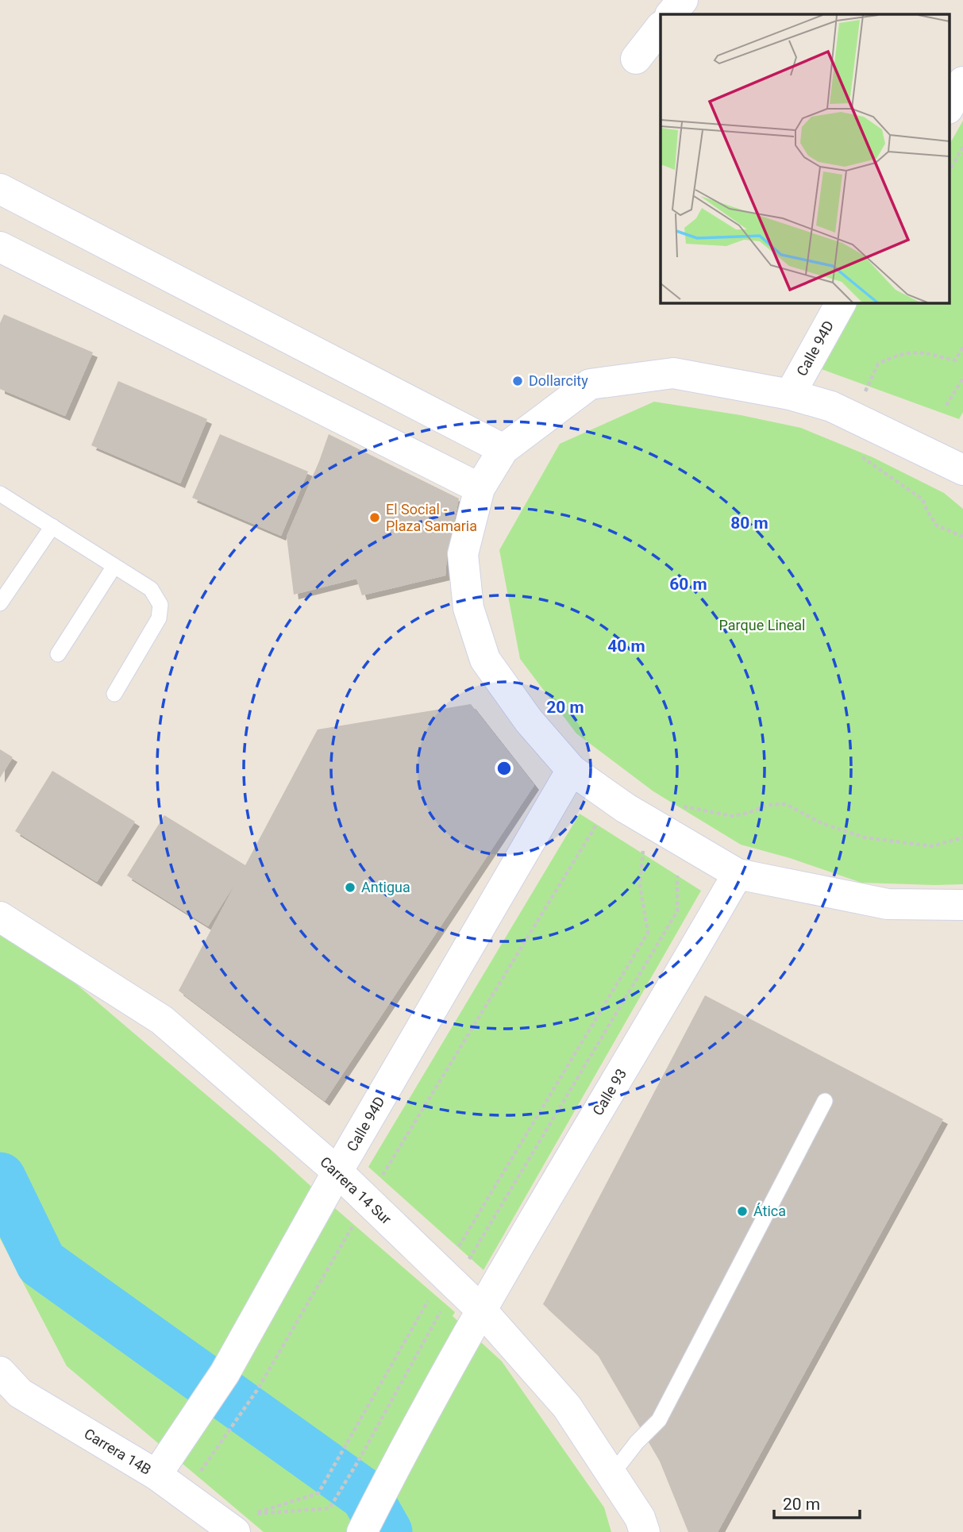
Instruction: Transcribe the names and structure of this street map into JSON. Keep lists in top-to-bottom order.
{
  "streets": {
    "street": [
      "Calle 94D",
      "Calle 93",
      "Carrera 14 Sur",
      "Carrera 14B"
    ]
  },
  "crossings": [
    ["Calle 94D", "Carrera 14 Sur"],
    ["Calle 94D", "Carrera 14B"],
    ["Calle 93", "Carrera 14 Sur"]
  ],
  "parks": ["Parque Lineal"],
  "places": [
    "Dollarcity",
    "El Social - Plaza Samaria",
    "Antigua",
    "Ática"
  ],
  "scale_bar": "20 m",
  "rings": [
    "80 m",
    "60 m",
    "40 m",
    "20 m"
  ]
}
